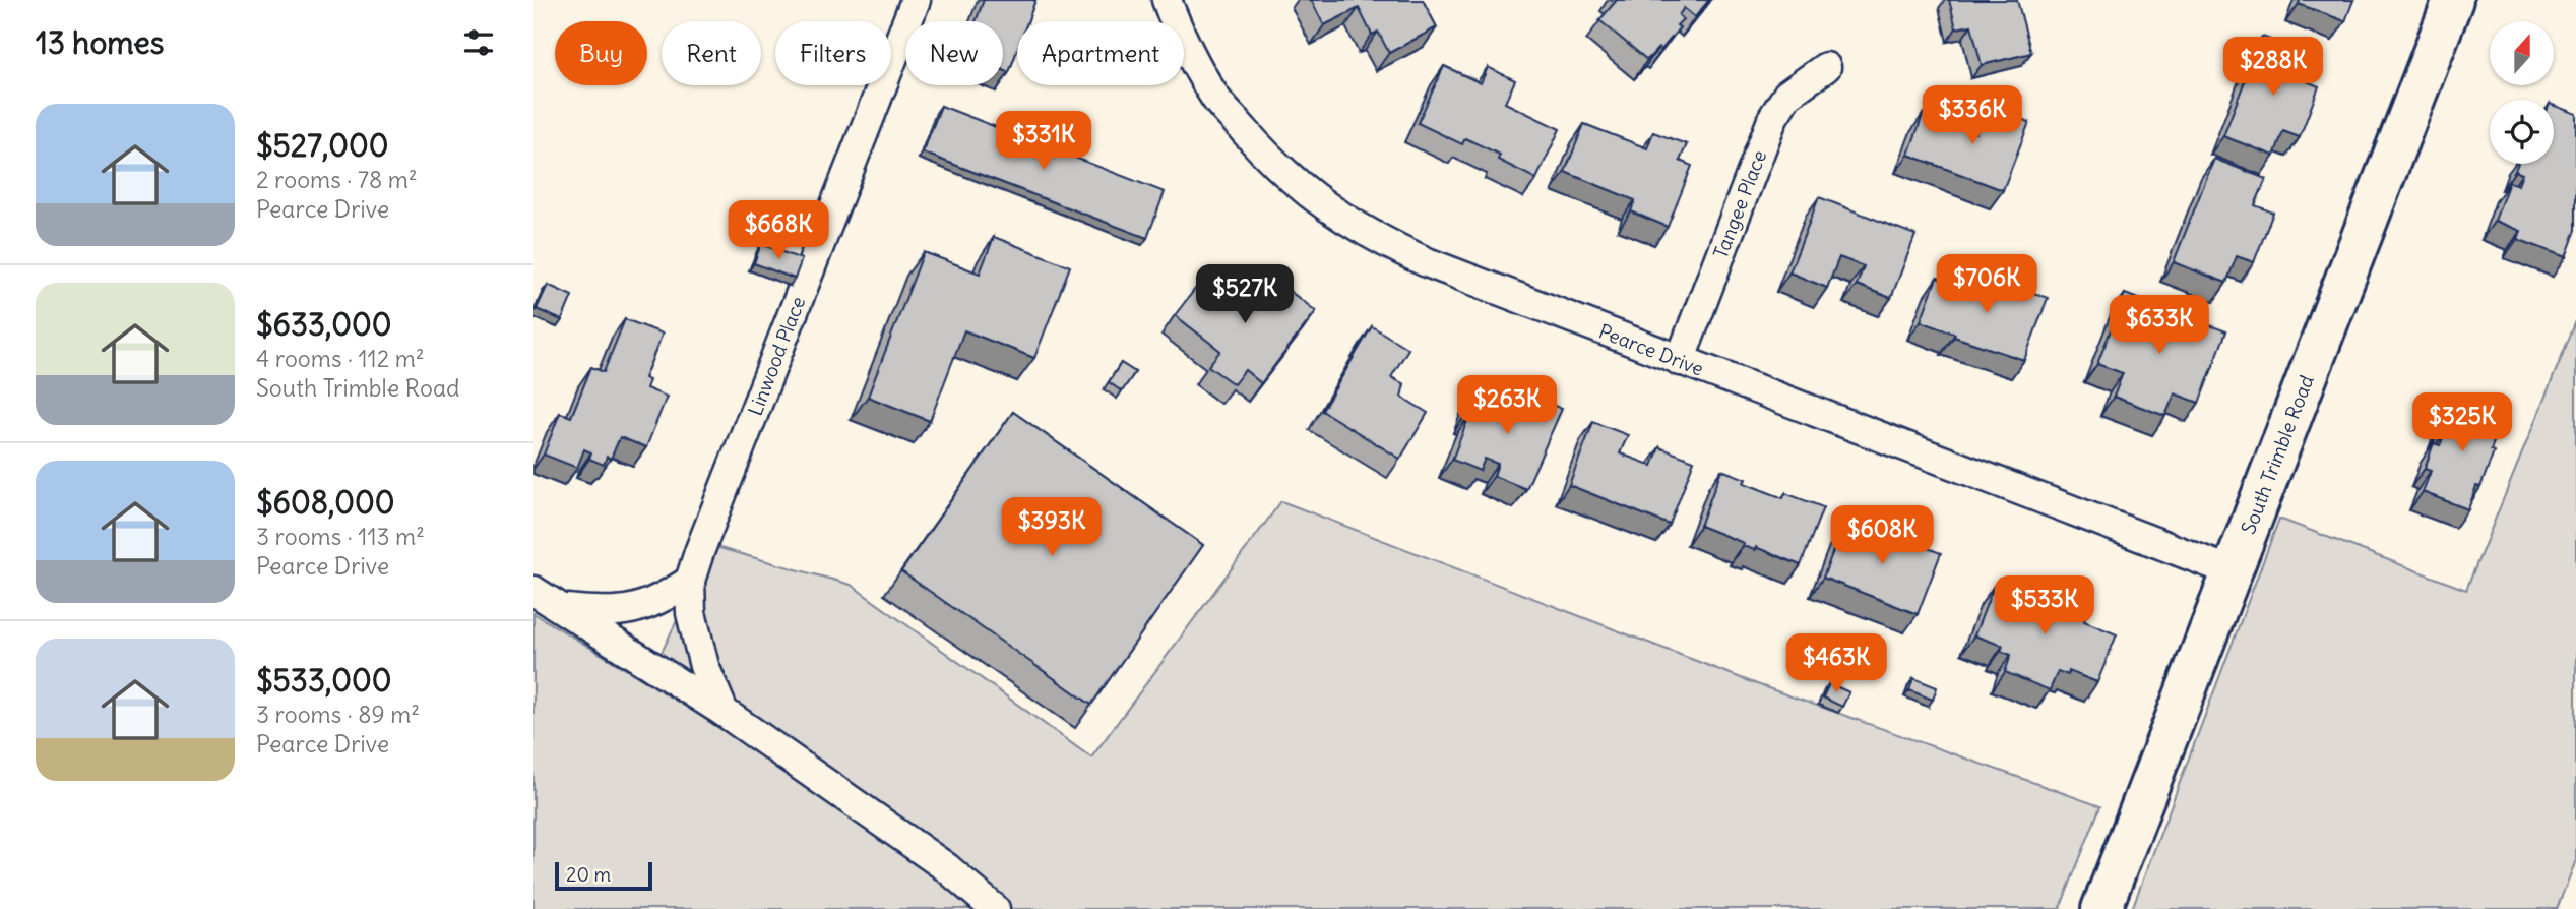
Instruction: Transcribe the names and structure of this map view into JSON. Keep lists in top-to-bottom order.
{
  "streets": {
    "main road": ["South Trimble Road"],
    "street": ["Tangee Place", "Pearce Drive", "Linwood Place"]
  },
  "crossings": [
    ["Tangee Place", "Pearce Drive"],
    ["Pearce Drive", "South Trimble Road"]
  ],
  "scale_bar": "20 m",
  "north": "top",
  "page": {
    "heading": "13 homes",
    "chip": [
      "Buy",
      "Rent",
      "Filters",
      "New",
      "Apartment"
    ],
    "price": [
      "$288K",
      "$336K",
      "$331K",
      "$668K",
      "$706K",
      "$527K",
      "$633K",
      "$263K",
      "$325K",
      "$393K",
      "$608K",
      "$533K",
      "$463K"
    ],
    "list": [
      {
        "name": "$527,000",
        "note": "2 rooms · 78 m² · Pearce Drive"
      },
      {
        "name": "$633,000",
        "note": "4 rooms · 112 m² · South Trimble Road"
      },
      {
        "name": "$608,000",
        "note": "3 rooms · 113 m² · Pearce Drive"
      },
      {
        "name": "$533,000",
        "note": "3 rooms · 89 m² · Pearce Drive"
      }
    ],
    "scale": "20 m"
  }
}
